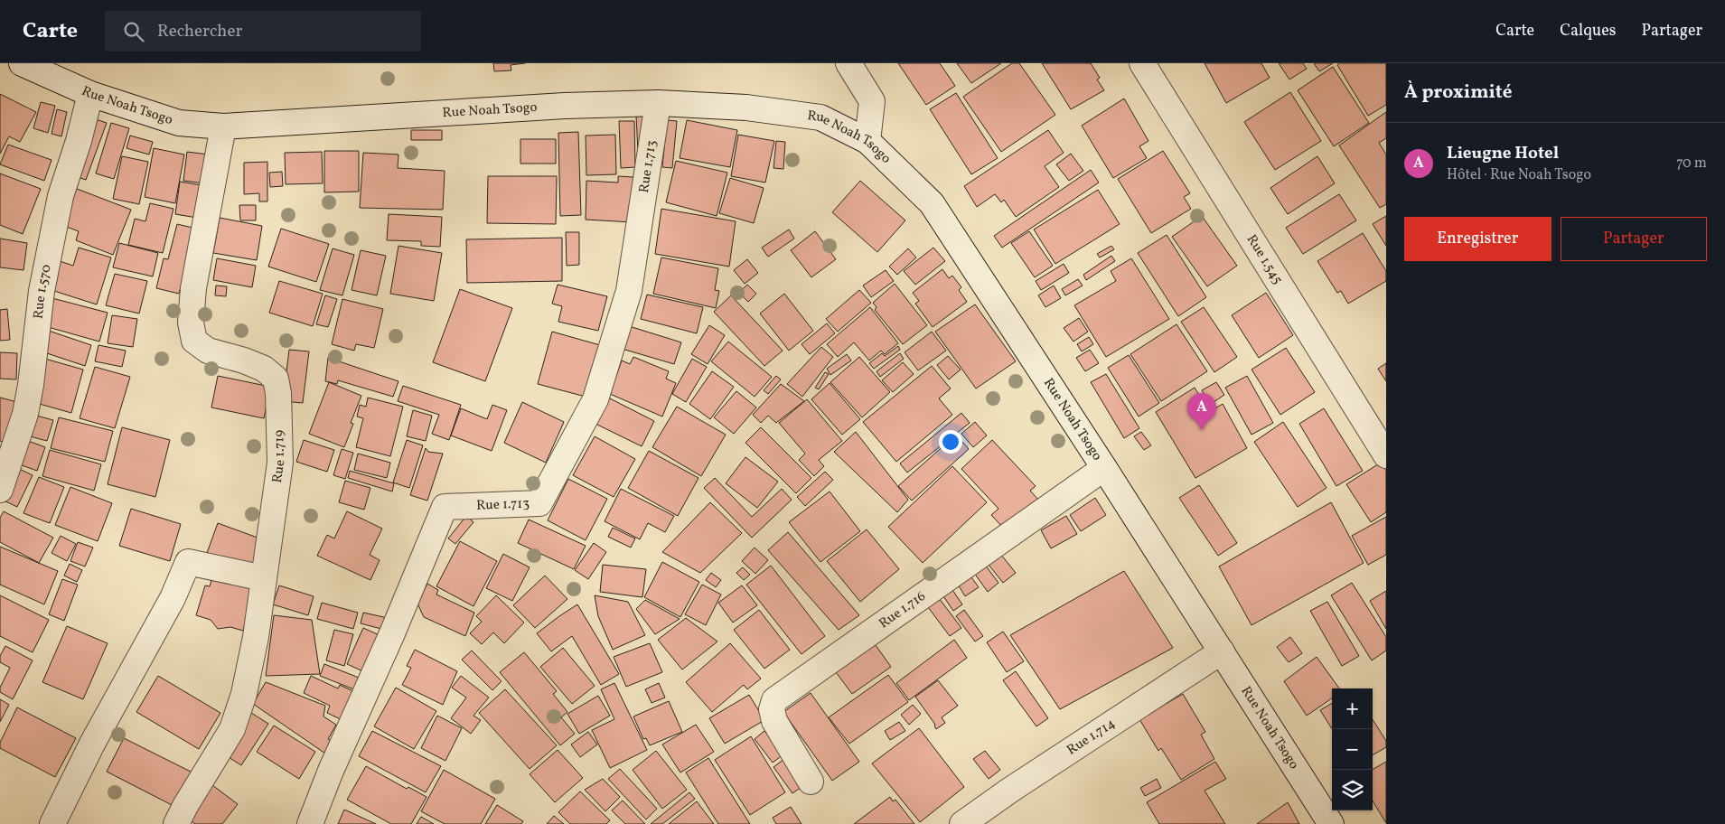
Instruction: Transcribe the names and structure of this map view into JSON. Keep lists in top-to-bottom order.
{
  "streets": {
    "street": [
      "Rue Noah Tsogo",
      "Rue 1.713",
      "Rue 1.545",
      "Rue 1.570",
      "Rue 1.719",
      "Rue 1.716",
      "Rue 1.714"
    ]
  },
  "crossings": [
    ["Rue Noah Tsogo", "Rue 1.713"],
    ["Rue Noah Tsogo", "Rue 1.570"],
    ["Rue Noah Tsogo", "Rue 1.719"],
    ["Rue Noah Tsogo", "Rue 1.716"],
    ["Rue Noah Tsogo", "Rue 1.714"]
  ],
  "page": {
    "header": "Carte",
    "search": "Rechercher",
    "nav": ["Carte", "Calques", "Partager"],
    "heading": "À proximité",
    "list": [
      {
        "mark": "A",
        "name": "Lieugne Hotel",
        "note": "Hôtel · Rue Noah Tsogo",
        "value": "70 m"
      }
    ],
    "buttons": ["Enregistrer", "Partager"],
    "pins": "A",
    "map_buttons": ["+", "−"]
  }
}
